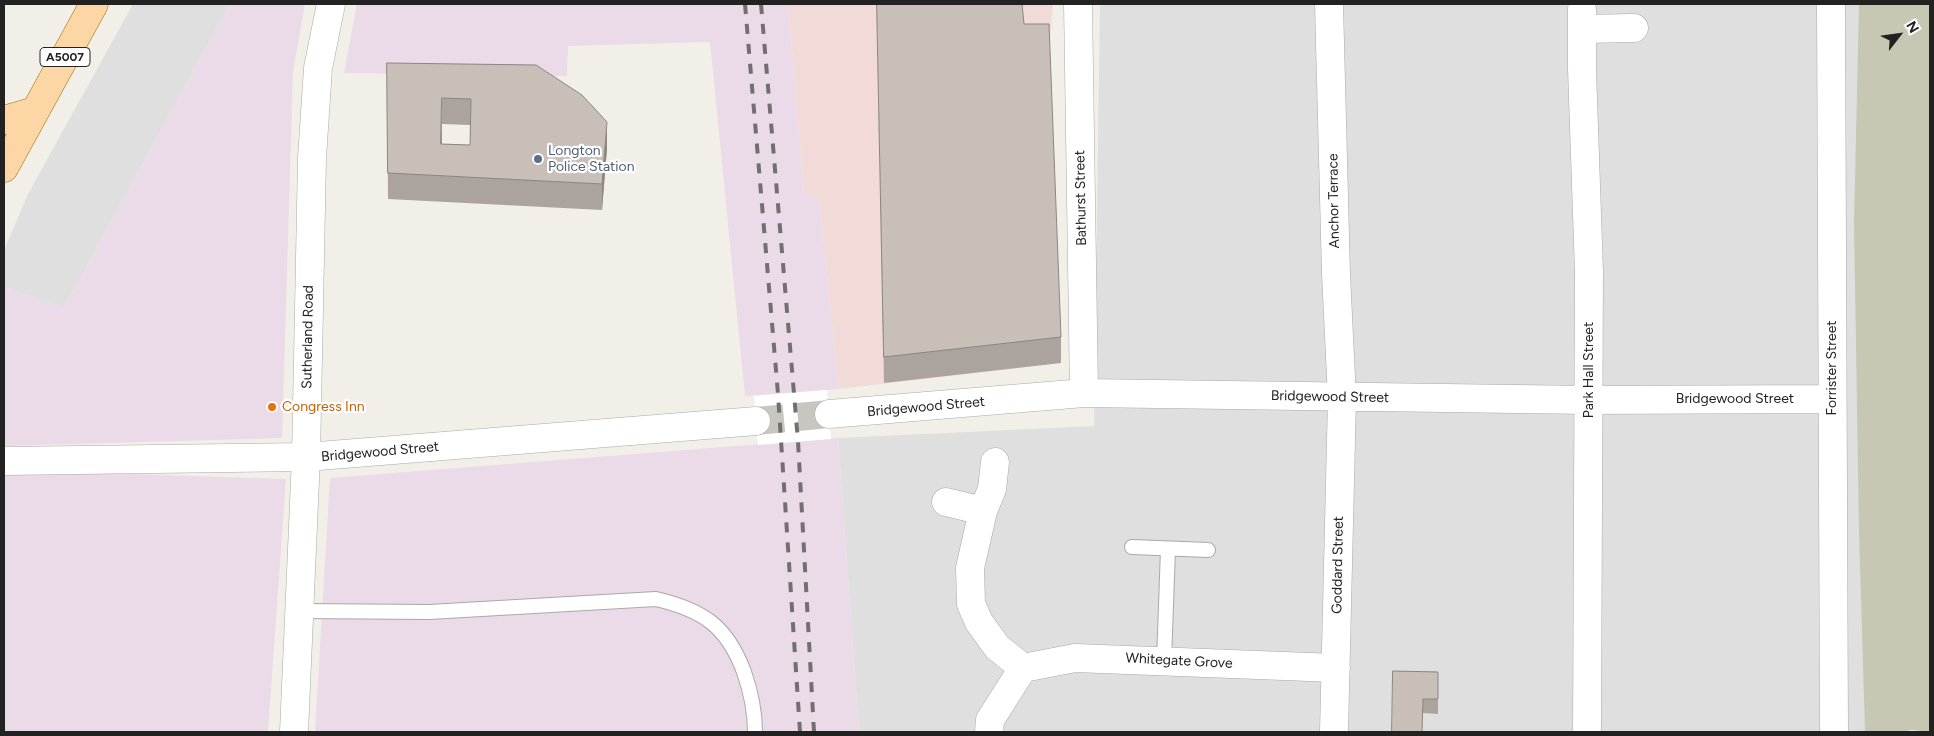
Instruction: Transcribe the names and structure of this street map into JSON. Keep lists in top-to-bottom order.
{
  "streets": {
    "main road": ["A5007"],
    "street": [
      "Bathurst Street",
      "Anchor Terrace",
      "Sutherland Road",
      "Forrister Street",
      "Park Hall Street",
      "Bridgewood Street",
      "Goddard Street",
      "Whitegate Grove"
    ]
  },
  "crossings": [
    ["Bathurst Street", "Bridgewood Street"],
    ["Anchor Terrace", "Bridgewood Street"],
    ["Anchor Terrace", "Goddard Street"],
    ["Sutherland Road", "Bridgewood Street"],
    ["Forrister Street", "Bridgewood Street"],
    ["Park Hall Street", "Bridgewood Street"],
    ["Bridgewood Street", "Goddard Street"],
    ["Goddard Street", "Whitegate Grove"]
  ],
  "places": ["Longton Police Station", "Congress Inn"],
  "north": "top right"
}
